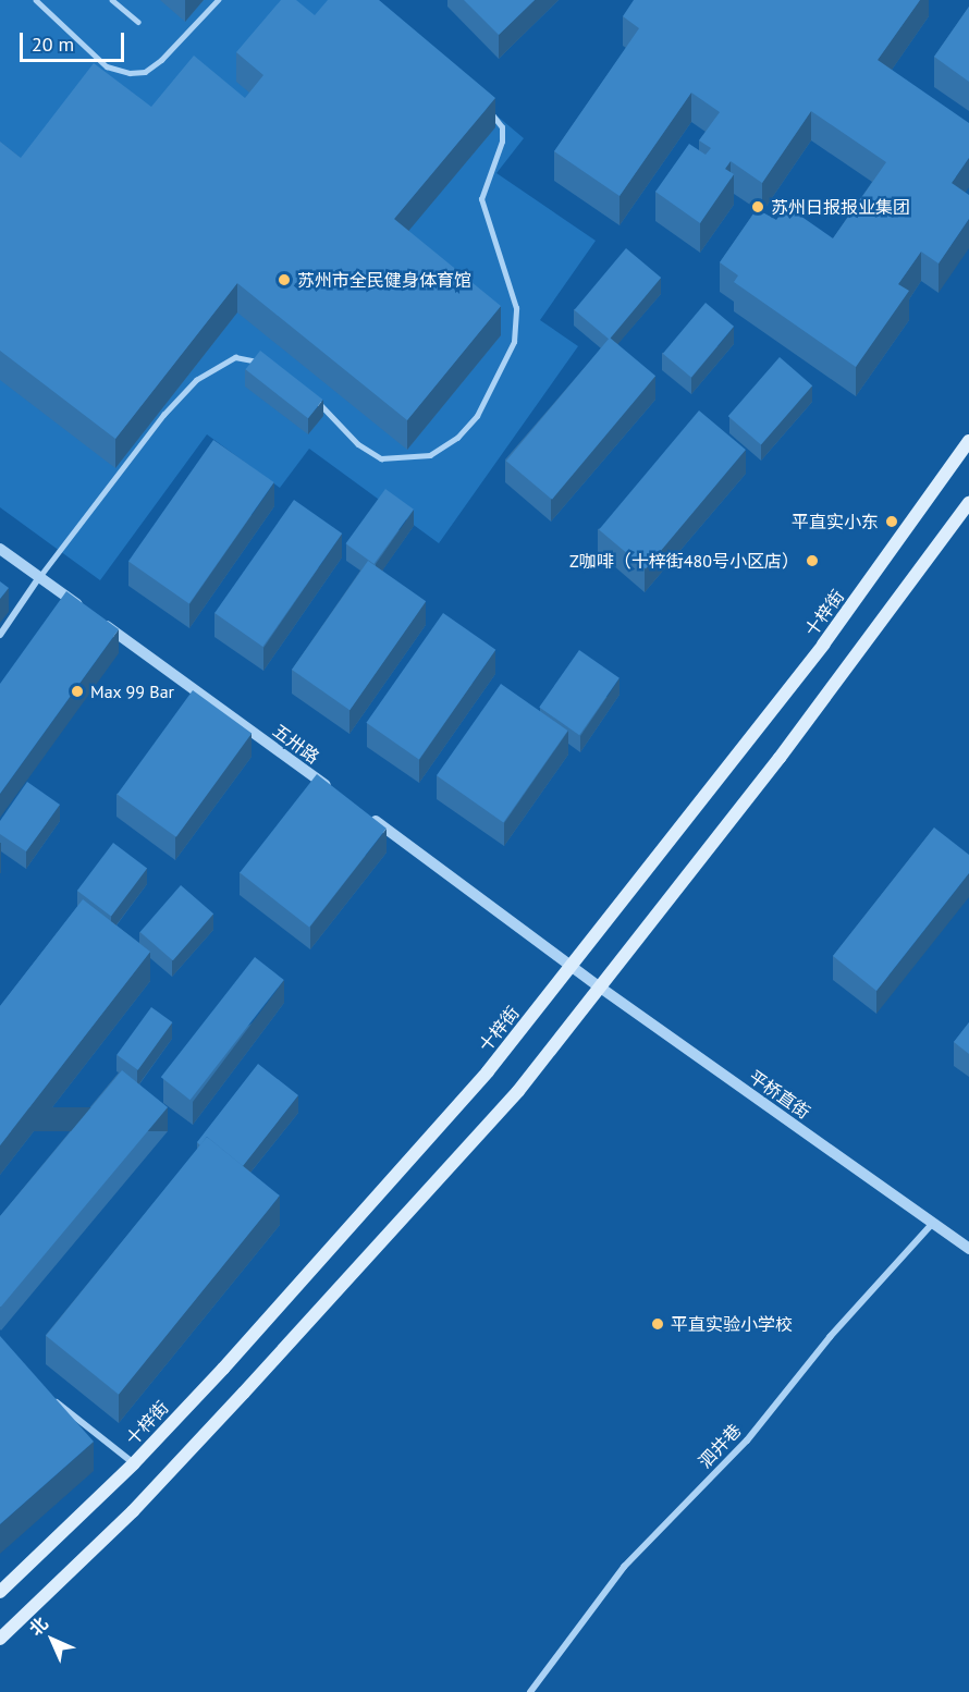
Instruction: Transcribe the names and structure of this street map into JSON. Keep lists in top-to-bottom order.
{
  "streets": {
    "main road": ["十梓街"],
    "street": ["五卅路", "平桥直街", "泗井巷"]
  },
  "crossings": [
    ["十梓街", "平桥直街"],
    ["平桥直街", "泗井巷"]
  ],
  "places": [
    "苏州日报报业集团",
    "苏州市全民健身体育馆",
    "平直实小东",
    "Z咖啡（十梓街480号小区店）",
    "Max 99 Bar",
    "平直实验小学校"
  ],
  "scale_bar": "20 m",
  "north": "top left"
}
